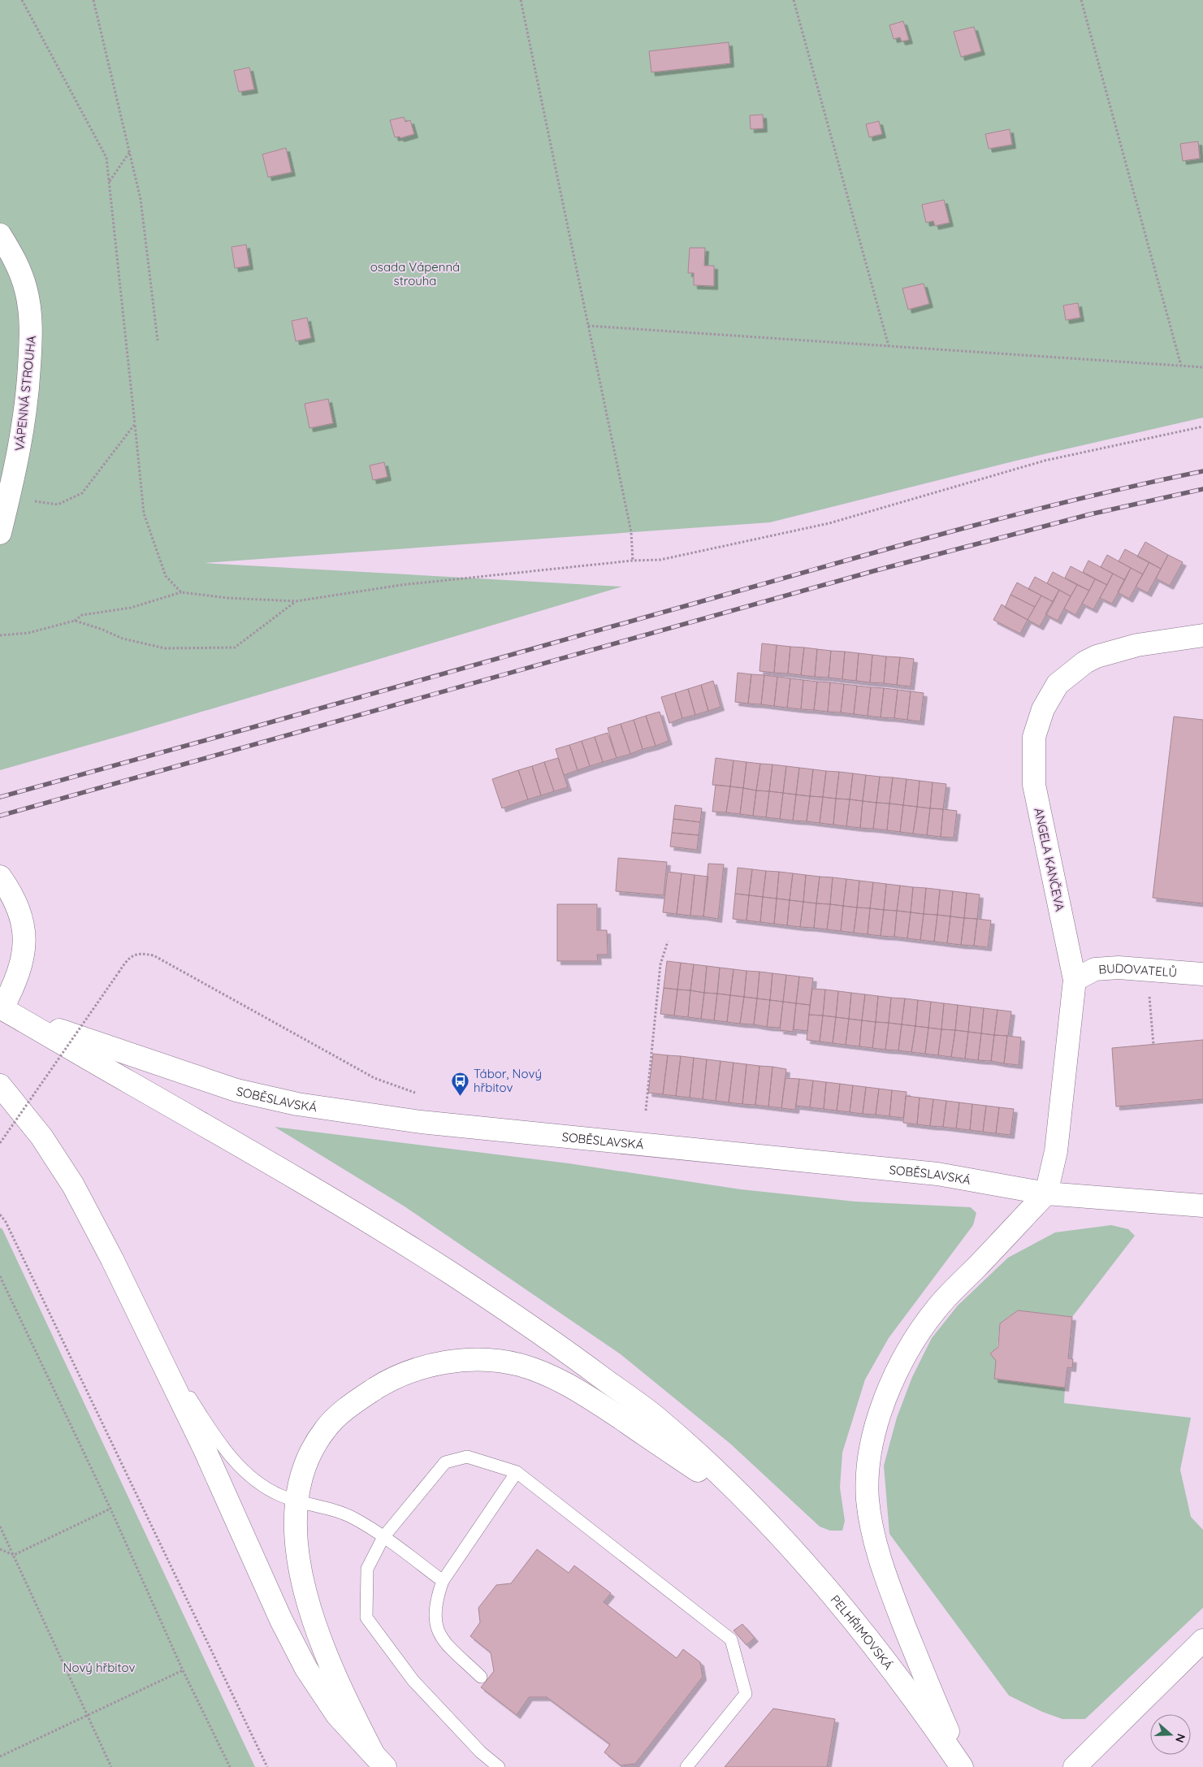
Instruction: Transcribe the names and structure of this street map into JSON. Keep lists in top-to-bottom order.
{
  "streets": {
    "main road": [
      "VÁPENNÁ STROUHA",
      "ANGELA KANČEVA",
      "BUDOVATELŮ",
      "SOBĚSLAVSKÁ",
      "PELHŘIMOVSKÁ"
    ]
  },
  "crossings": [
    ["ANGELA KANČEVA", "BUDOVATELŮ"],
    ["ANGELA KANČEVA", "SOBĚSLAVSKÁ"]
  ],
  "parks": ["osada Vápenná strouha", "Nový hřbitov"],
  "places": {
    "bus stop": ["Tábor, Nový hřbitov"]
  },
  "north": "right"
}
